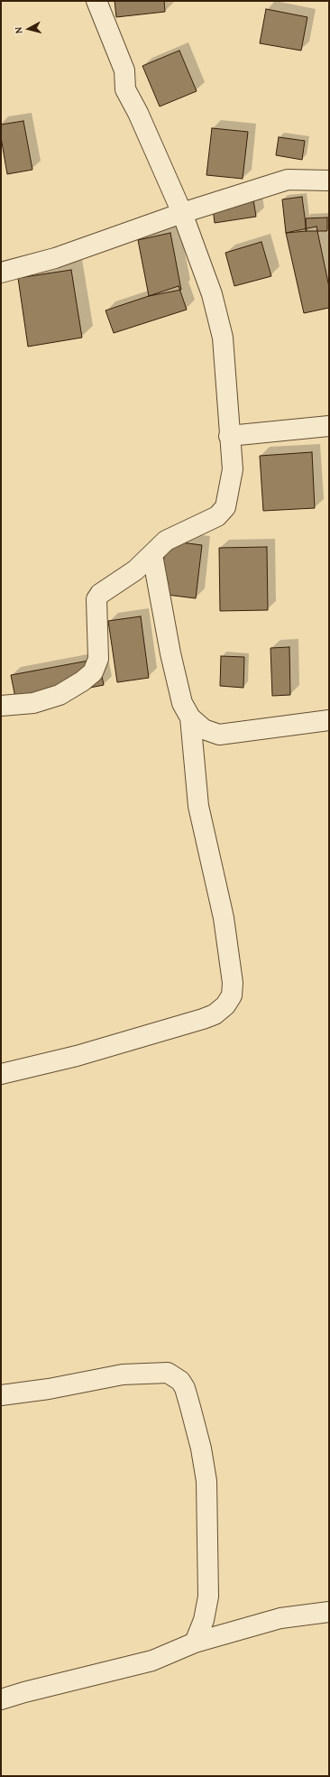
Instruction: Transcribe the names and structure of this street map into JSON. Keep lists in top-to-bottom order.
{
  "north": "left"
}
